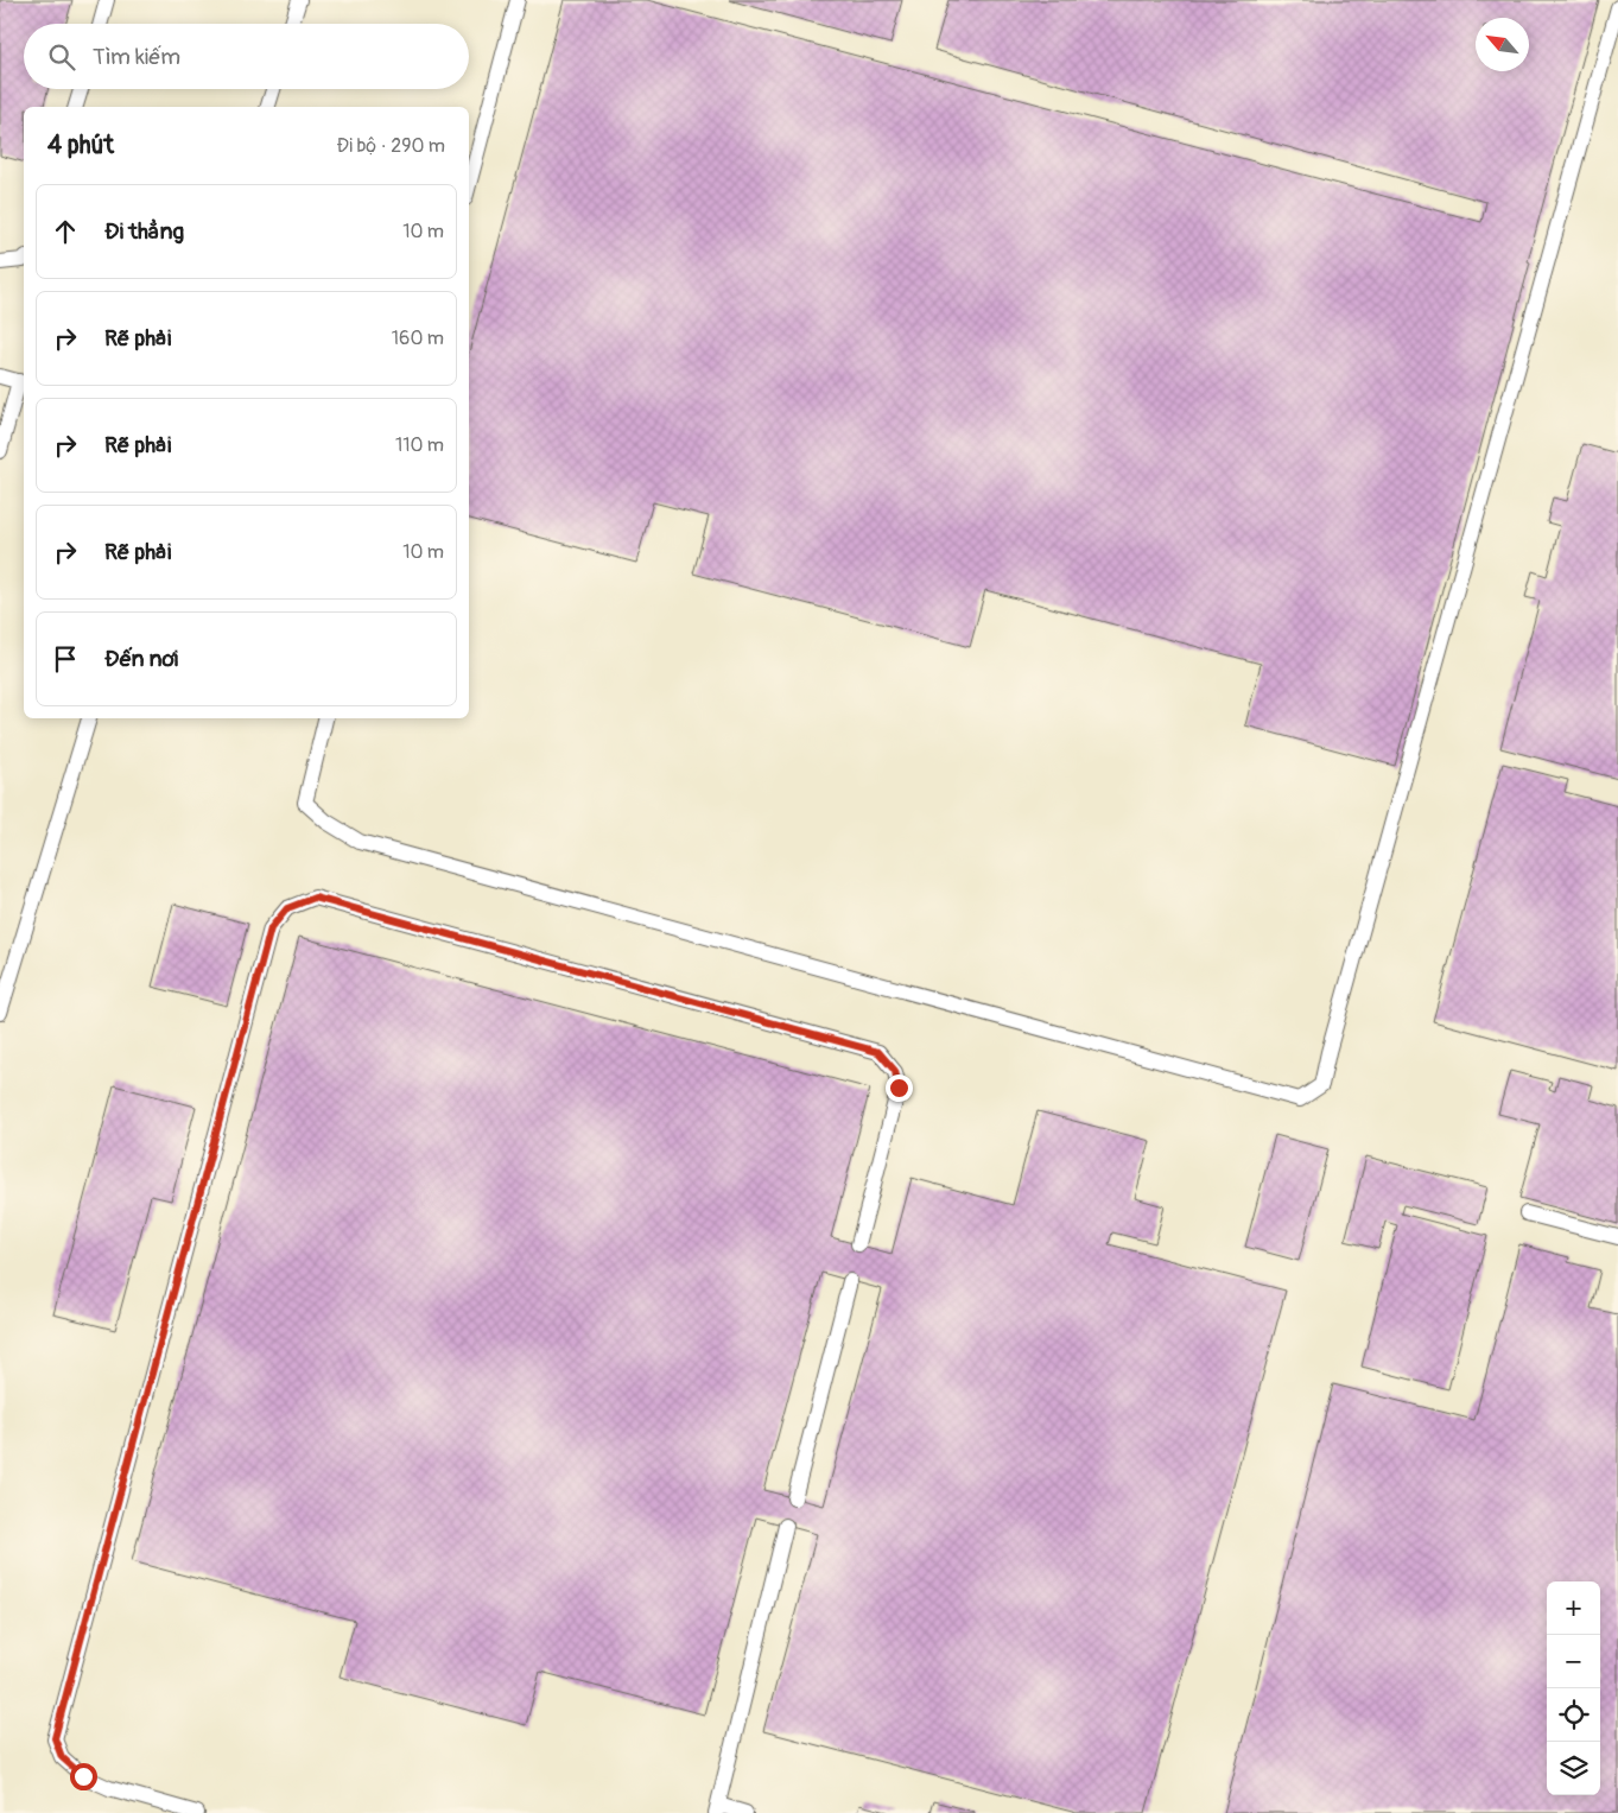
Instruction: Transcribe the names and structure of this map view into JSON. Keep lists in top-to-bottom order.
{
  "north": "top left",
  "page": {
    "search": "Tìm kiếm",
    "heading": ["4 phút", "Đi bộ · 290 m"],
    "list": [
      ["Đi thẳng", "10 m"],
      ["Rẽ phải", "160 m"],
      ["Rẽ phải", "110 m"],
      ["Rẽ phải", "10 m"],
      "Đến nơi"
    ],
    "map_buttons": ["+", "−"]
  }
}
